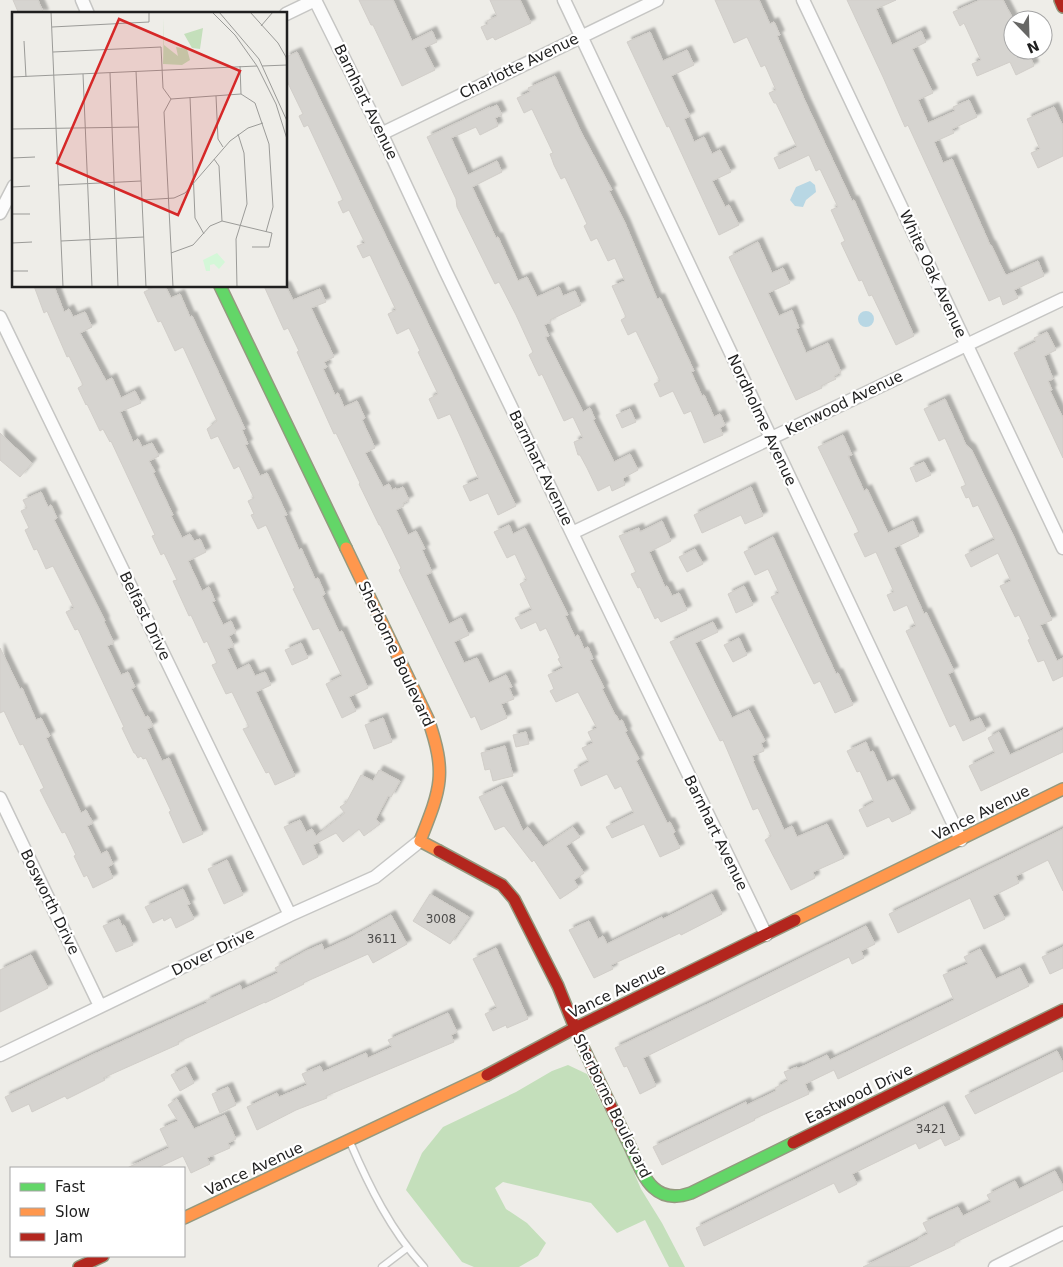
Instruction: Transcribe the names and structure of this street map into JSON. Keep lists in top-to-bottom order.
{
  "streets": {
    "street": [
      "Charlotte Avenue",
      "Barnhart Avenue",
      "White Oak Avenue",
      "Kenwood Avenue",
      "Nordholme Avenue",
      "Belfast Drive",
      "Sherborne Boulevard",
      "Vance Avenue",
      "Bosworth Drive",
      "Dover Drive",
      "Eastwood Drive"
    ]
  },
  "crossings": [
    ["Charlotte Avenue", "Barnhart Avenue"],
    ["Charlotte Avenue", "Nordholme Avenue"],
    ["Barnhart Avenue", "Kenwood Avenue"],
    ["Barnhart Avenue", "Vance Avenue"],
    ["White Oak Avenue", "Kenwood Avenue"],
    ["Kenwood Avenue", "Nordholme Avenue"],
    ["Nordholme Avenue", "Vance Avenue"],
    ["Belfast Drive", "Dover Drive"],
    ["Sherborne Boulevard", "Vance Avenue"],
    ["Sherborne Boulevard", "Dover Drive"],
    ["Sherborne Boulevard", "Eastwood Drive"],
    ["Bosworth Drive", "Dover Drive"]
  ],
  "house_numbers": ["3008", "3611", "3421"],
  "legend": ["Fast", "Slow", "Jam"],
  "north": "bottom right"
}
